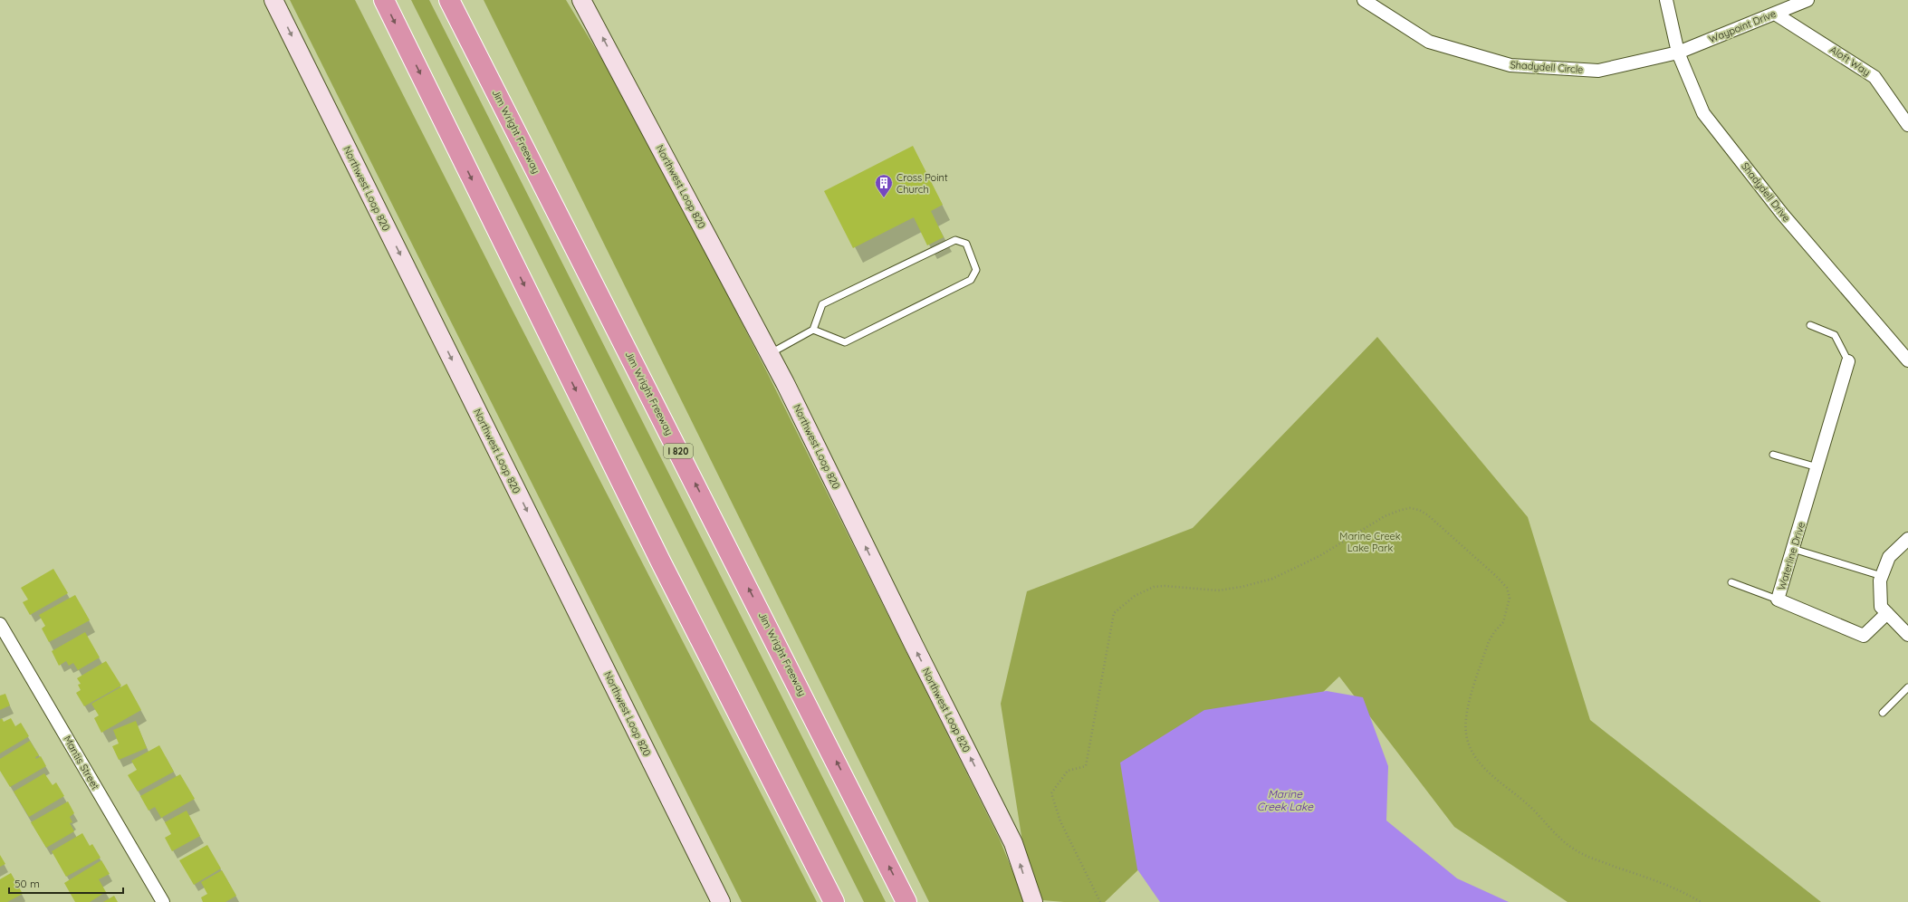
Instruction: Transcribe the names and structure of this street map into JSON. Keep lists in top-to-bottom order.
{
  "streets": {
    "highway": ["Jim Wright Freeway", "I 820"],
    "main road": ["Northwest Loop 820"],
    "street": [
      "Waypoint Drive",
      "Aloft Way",
      "Shadydell Circle",
      "Shadydell Drive",
      "Waterline Drive",
      "Mantis Street"
    ]
  },
  "crossings": [
    ["Waypoint Drive", "Aloft Way"],
    ["Waypoint Drive", "Shadydell Circle"],
    ["Waypoint Drive", "Shadydell Drive"],
    ["Shadydell Circle", "Shadydell Drive"]
  ],
  "water": ["Marine Creek Lake"],
  "parks": ["Marine Creek Lake Park"],
  "places": {
    "building": ["Cross Point Church"]
  },
  "scale_bar": "50 m"
}
